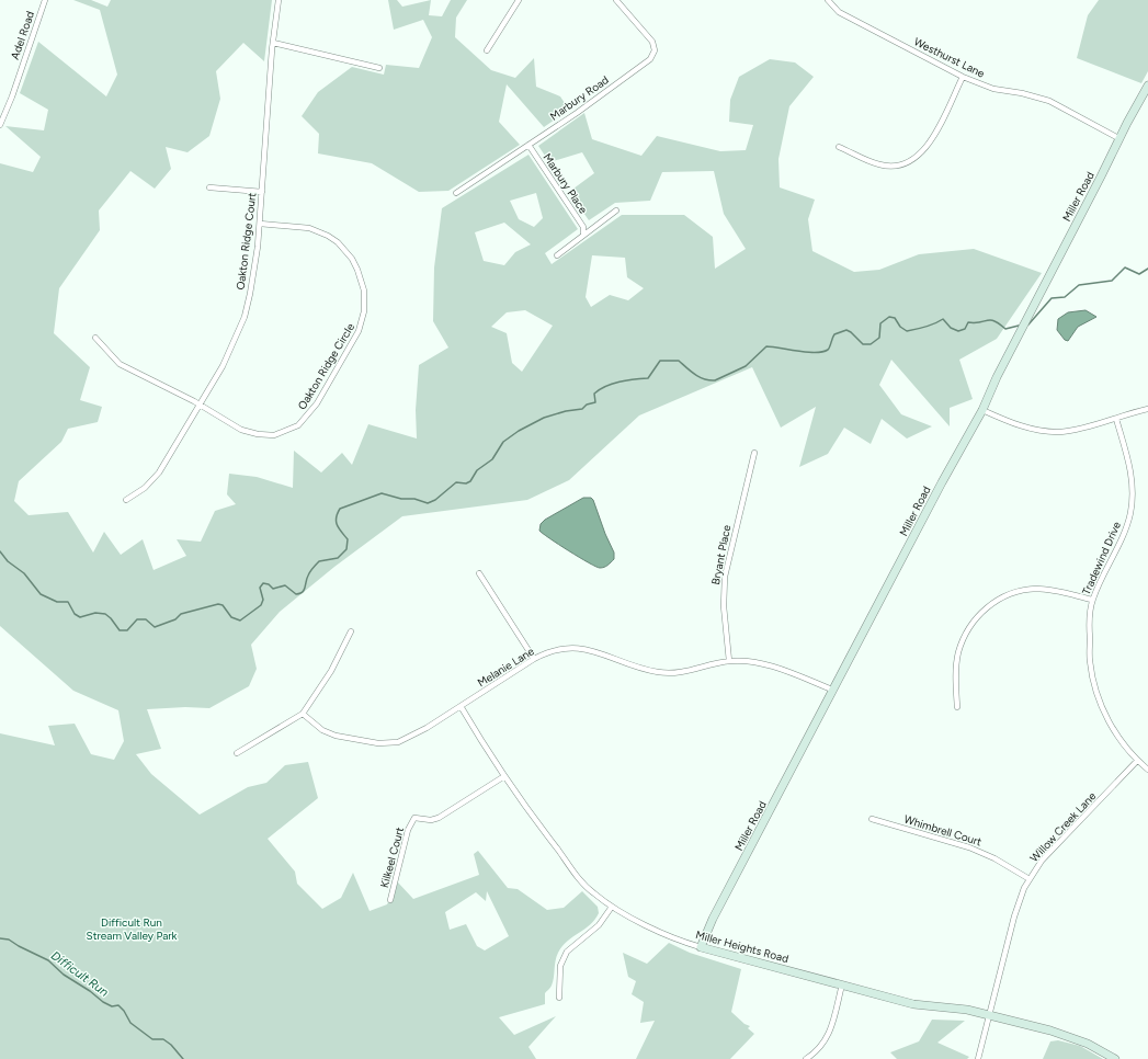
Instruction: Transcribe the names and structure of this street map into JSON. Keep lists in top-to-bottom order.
{
  "streets": {
    "street": [
      "Adel Road",
      "Westhurst Lane",
      "Marbury Road",
      "Marbury Place",
      "Miller Road",
      "Oakton Ridge Court",
      "Oakton Ridge Circle",
      "Bryant Place",
      "Tradewind Drive",
      "Melanie Lane",
      "Willow Creek Lane",
      "Whimbrell Court",
      "Kilkeel Court",
      "Miller Heights Road"
    ]
  },
  "crossings": [
    ["Westhurst Lane", "Miller Road"],
    ["Marbury Road", "Marbury Place"],
    ["Miller Road", "Melanie Lane"],
    ["Miller Road", "Miller Heights Road"],
    ["Oakton Ridge Court", "Oakton Ridge Circle"],
    ["Bryant Place", "Melanie Lane"],
    ["Tradewind Drive", "Willow Creek Lane"],
    ["Melanie Lane", "Miller Heights Road"],
    ["Willow Creek Lane", "Whimbrell Court"],
    ["Willow Creek Lane", "Miller Heights Road"],
    ["Kilkeel Court", "Miller Heights Road"]
  ],
  "water": ["Difficult Run"],
  "parks": ["Difficult Run Stream Valley Park"]
}
